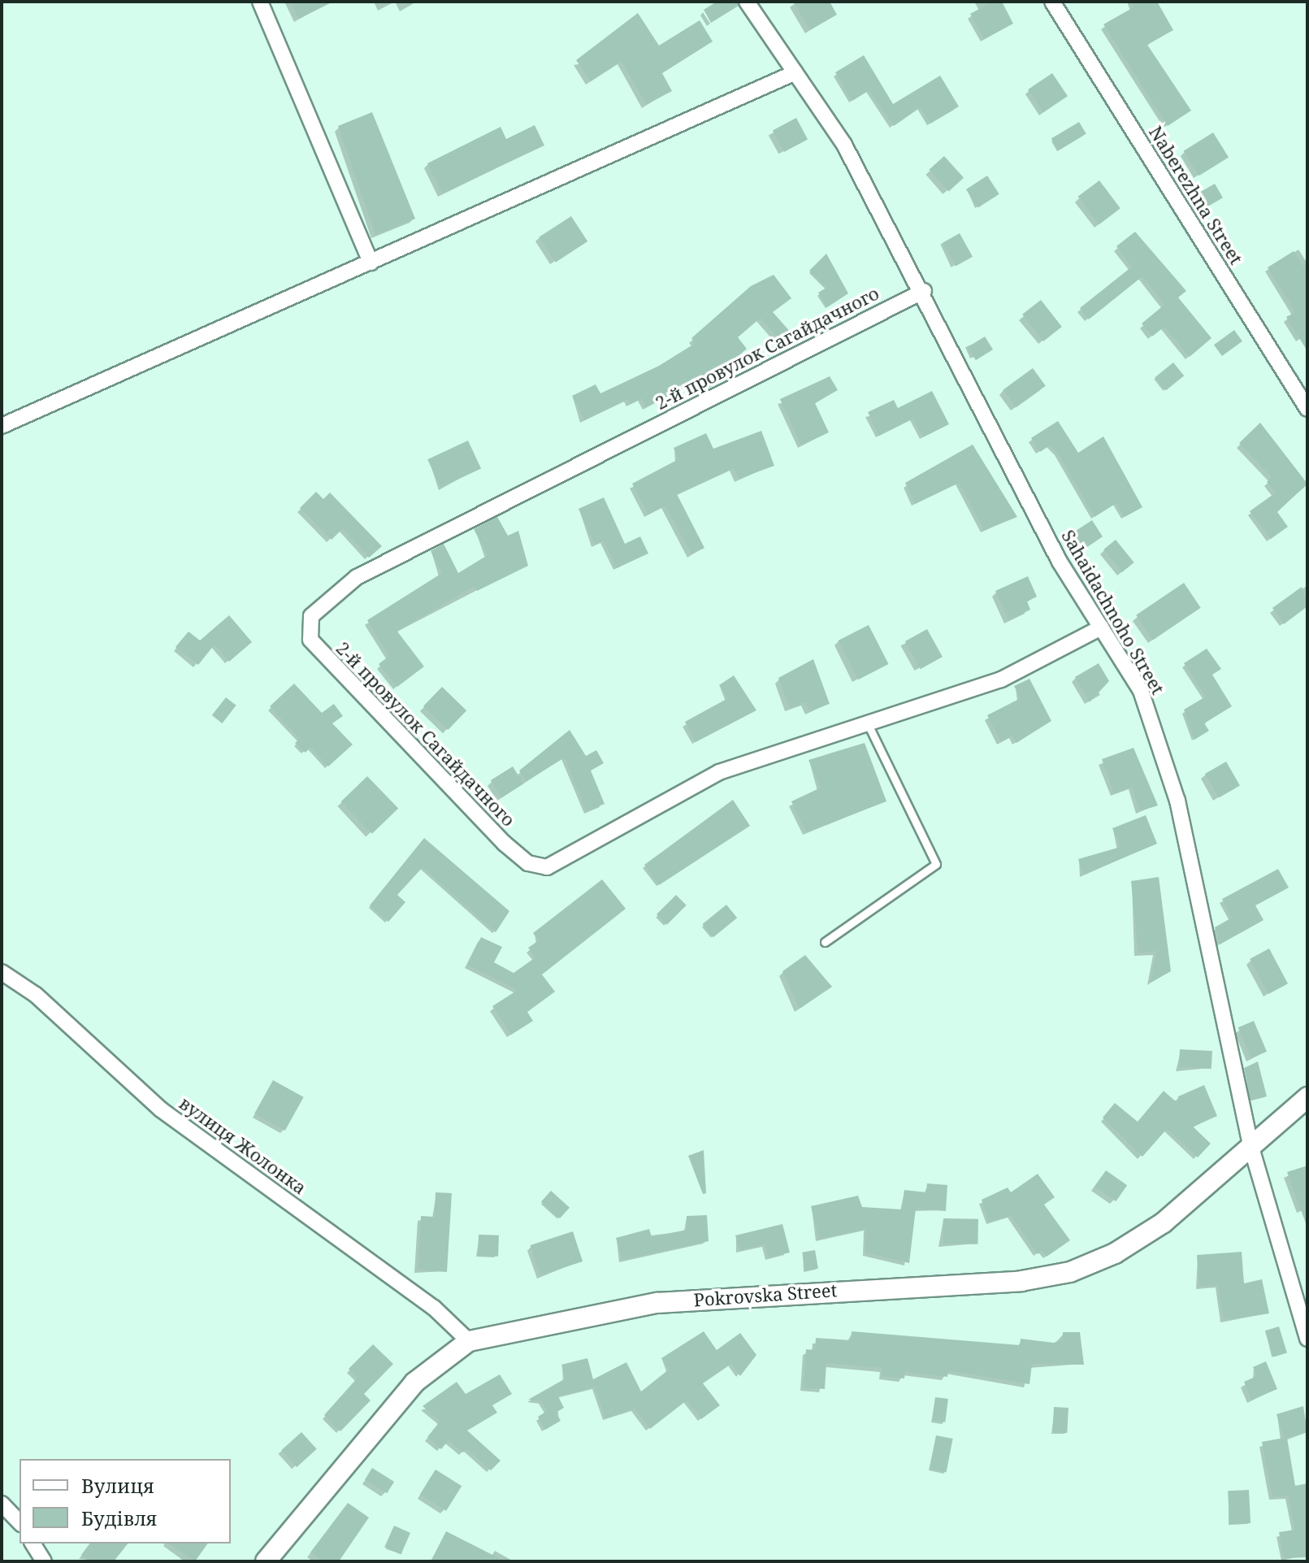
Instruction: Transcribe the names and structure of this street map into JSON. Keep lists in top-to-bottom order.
{
  "streets": {
    "street": [
      "Naberezhna Street",
      "2-й провулок Сагайдачного",
      "Sahaidachnoho Street",
      "вулиця Жолонка",
      "Pokrovska Street"
    ]
  },
  "crossings": [
    ["2-й провулок Сагайдачного", "Sahaidachnoho Street"],
    ["Sahaidachnoho Street", "Pokrovska Street"],
    ["вулиця Жолонка", "Pokrovska Street"]
  ],
  "legend": ["Вулиця", "Будівля"]
}
